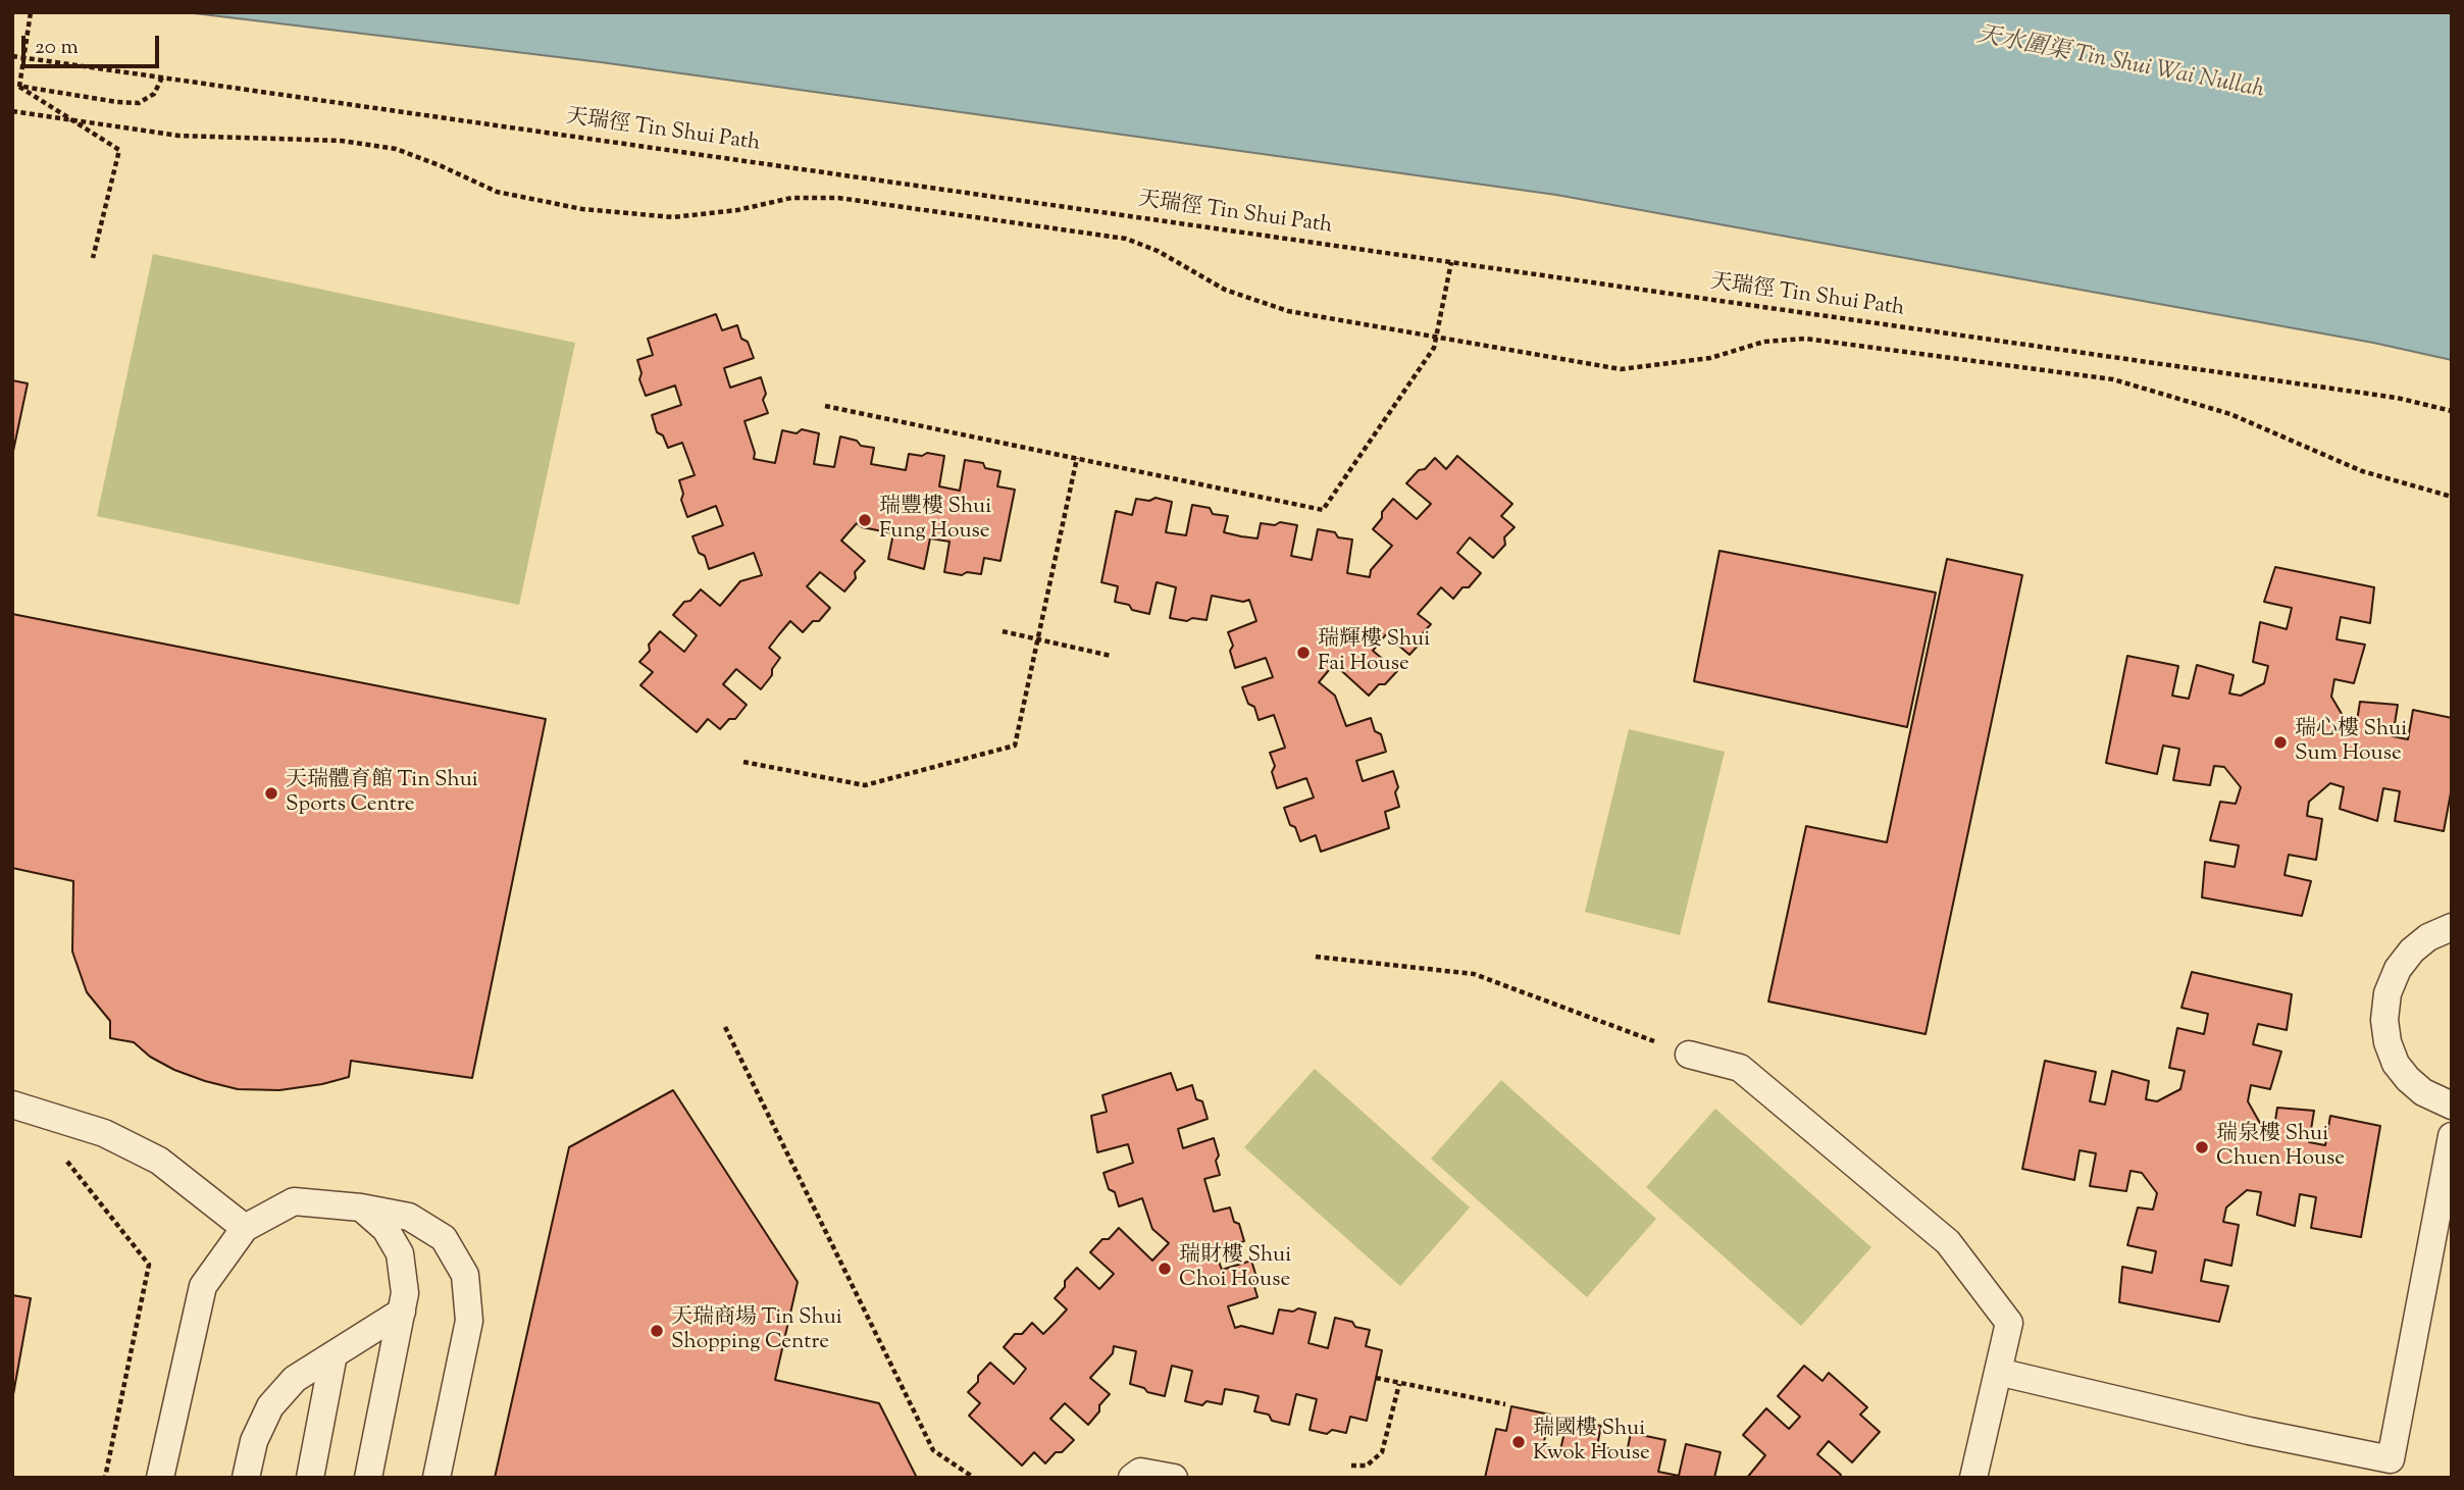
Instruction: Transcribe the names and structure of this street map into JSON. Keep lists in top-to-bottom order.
{
  "streets": {
    "path": ["天瑞徑 Tin Shui Path"]
  },
  "water": ["天水圍渠 Tin Shui Wai Nullah"],
  "places": [
    "瑞豐樓 Shui Fung House",
    "瑞輝樓 Shui Fai House",
    "瑞心樓 Shui Sum House",
    "天瑞體育館 Tin Shui Sports Centre",
    "瑞泉樓 Shui Chuen House",
    "瑞財樓 Shui Choi House",
    "天瑞商場 Tin Shui Shopping Centre",
    "瑞國樓 Shui Kwok House"
  ],
  "scale_bar": "20 m"
}
